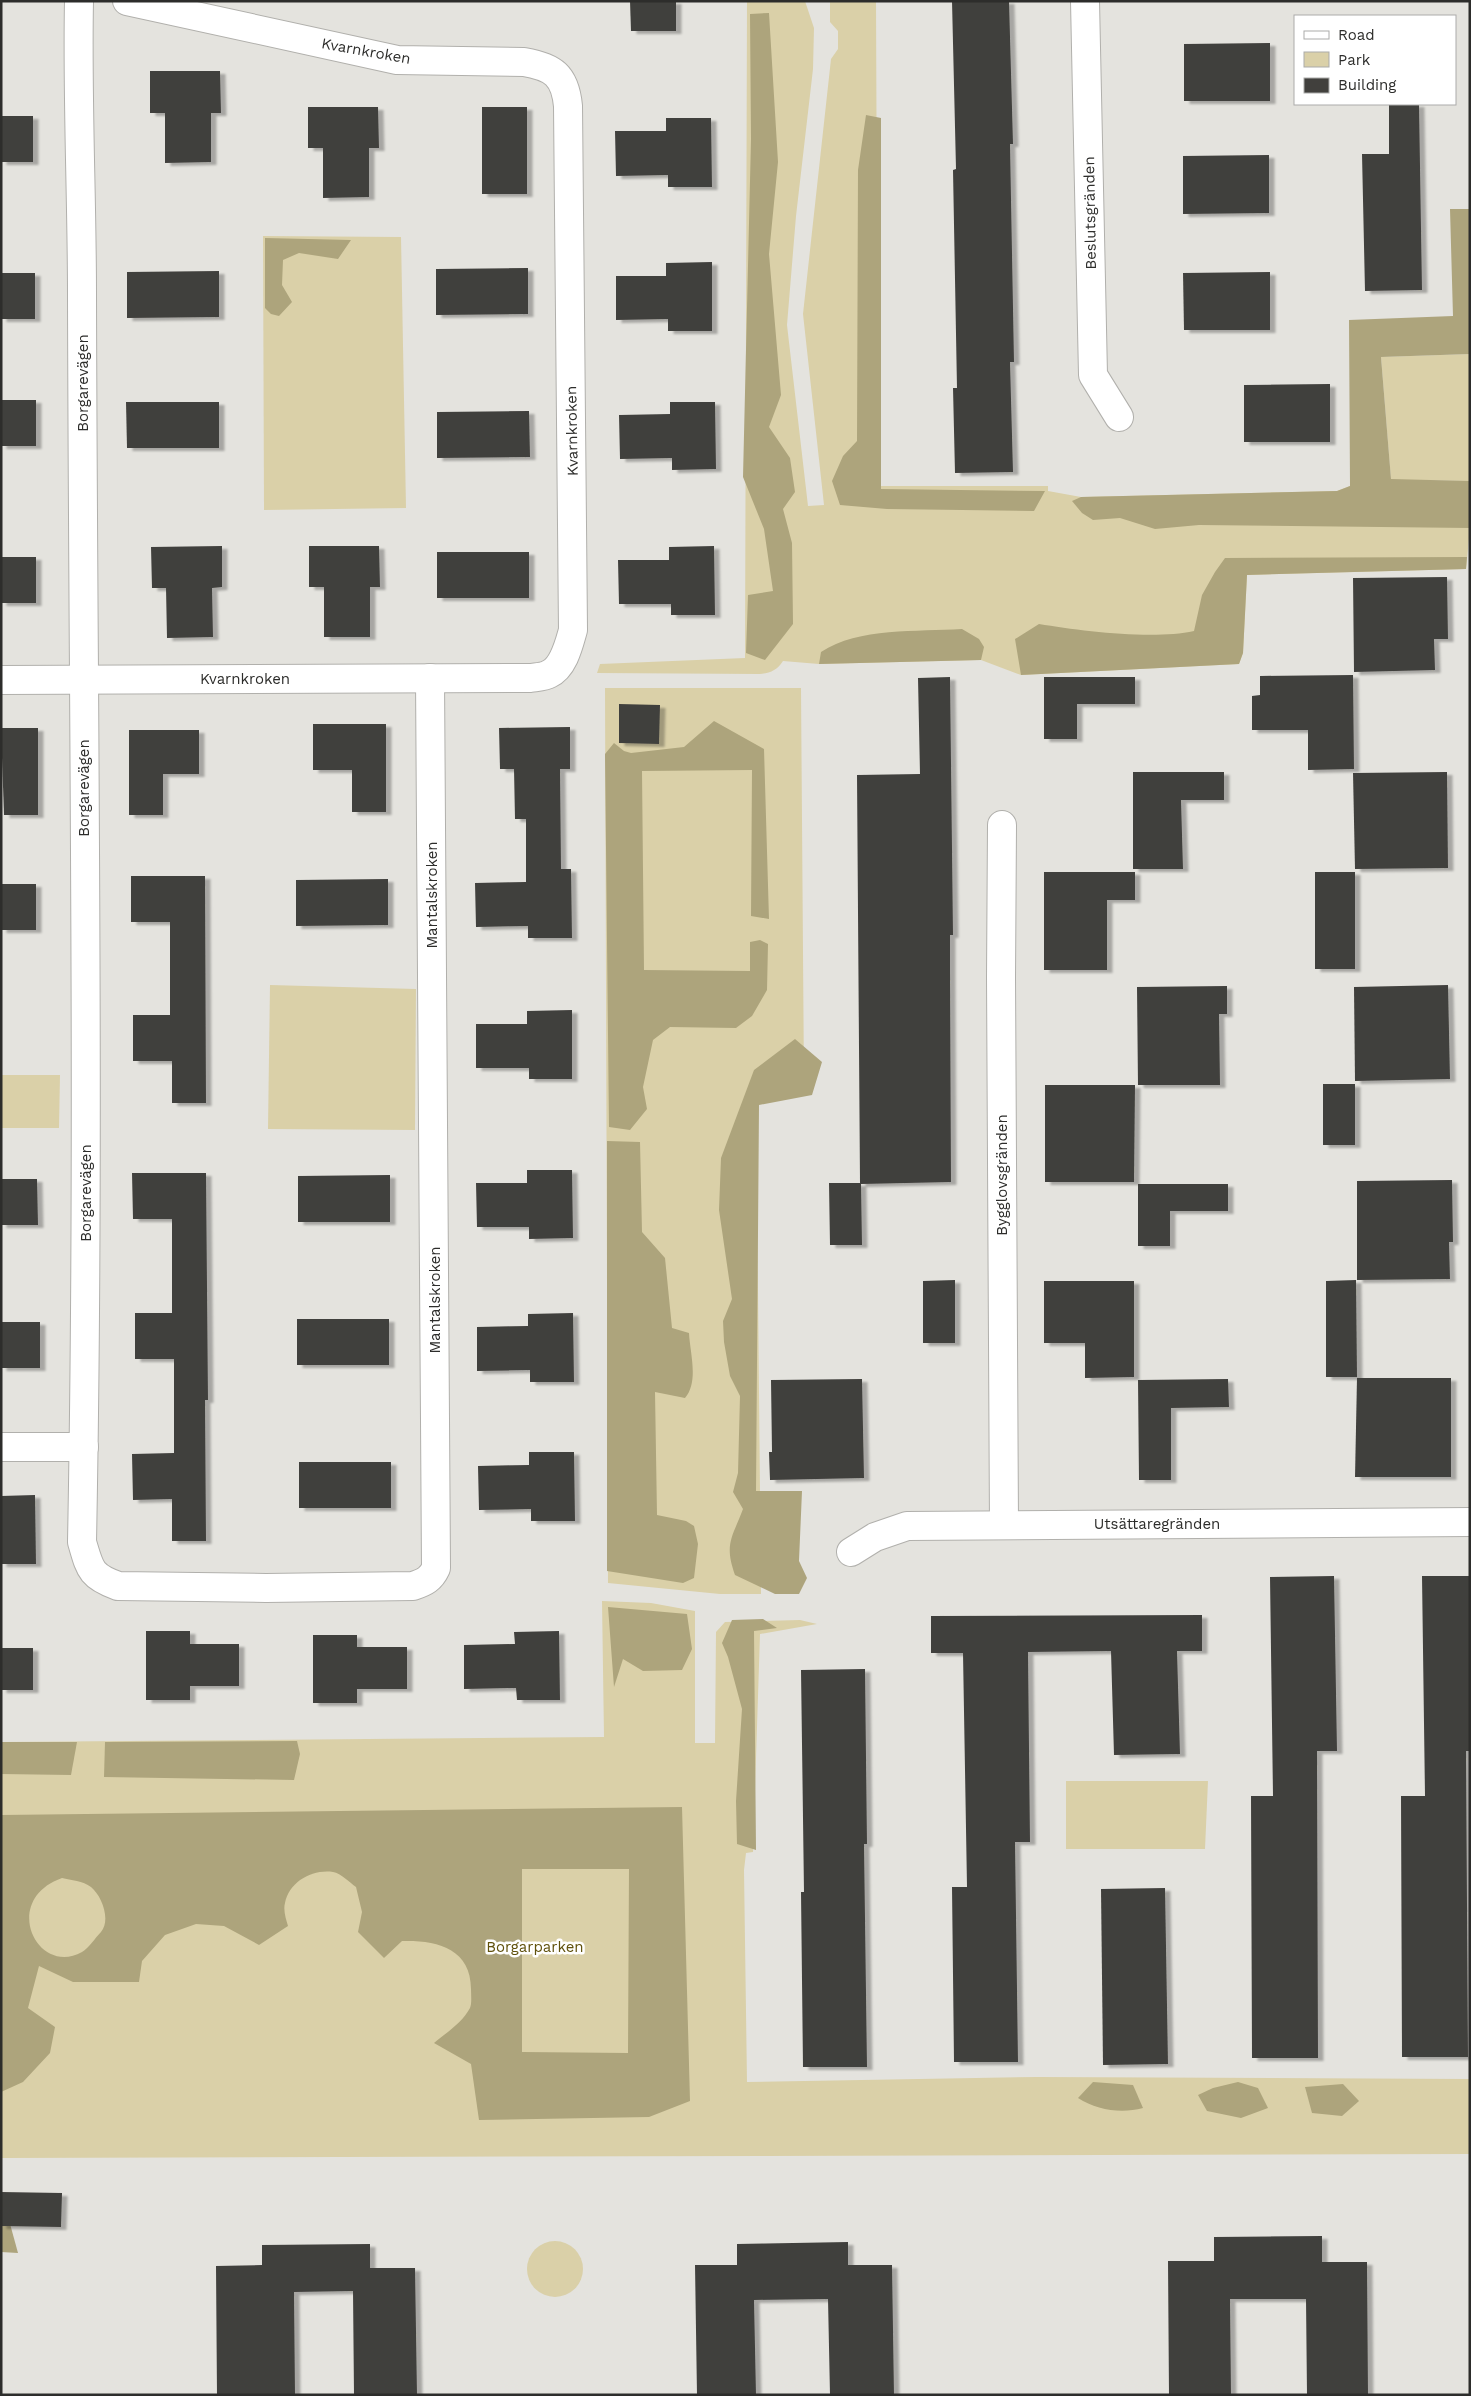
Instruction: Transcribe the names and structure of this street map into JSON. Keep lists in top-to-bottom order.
{
  "streets": {
    "street": [
      "Kvarnkroken",
      "Beslutsgränden",
      "Borgarevägen",
      "Mantalskroken",
      "Bygglovsgränden",
      "Utsättaregränden"
    ]
  },
  "crossings": [
    ["Kvarnkroken", "Borgarevägen"],
    ["Kvarnkroken", "Mantalskroken"],
    ["Borgarevägen", "Mantalskroken"],
    ["Bygglovsgränden", "Utsättaregränden"]
  ],
  "parks": ["Borgarparken"],
  "legend": ["Road", "Park", "Building"]
}
